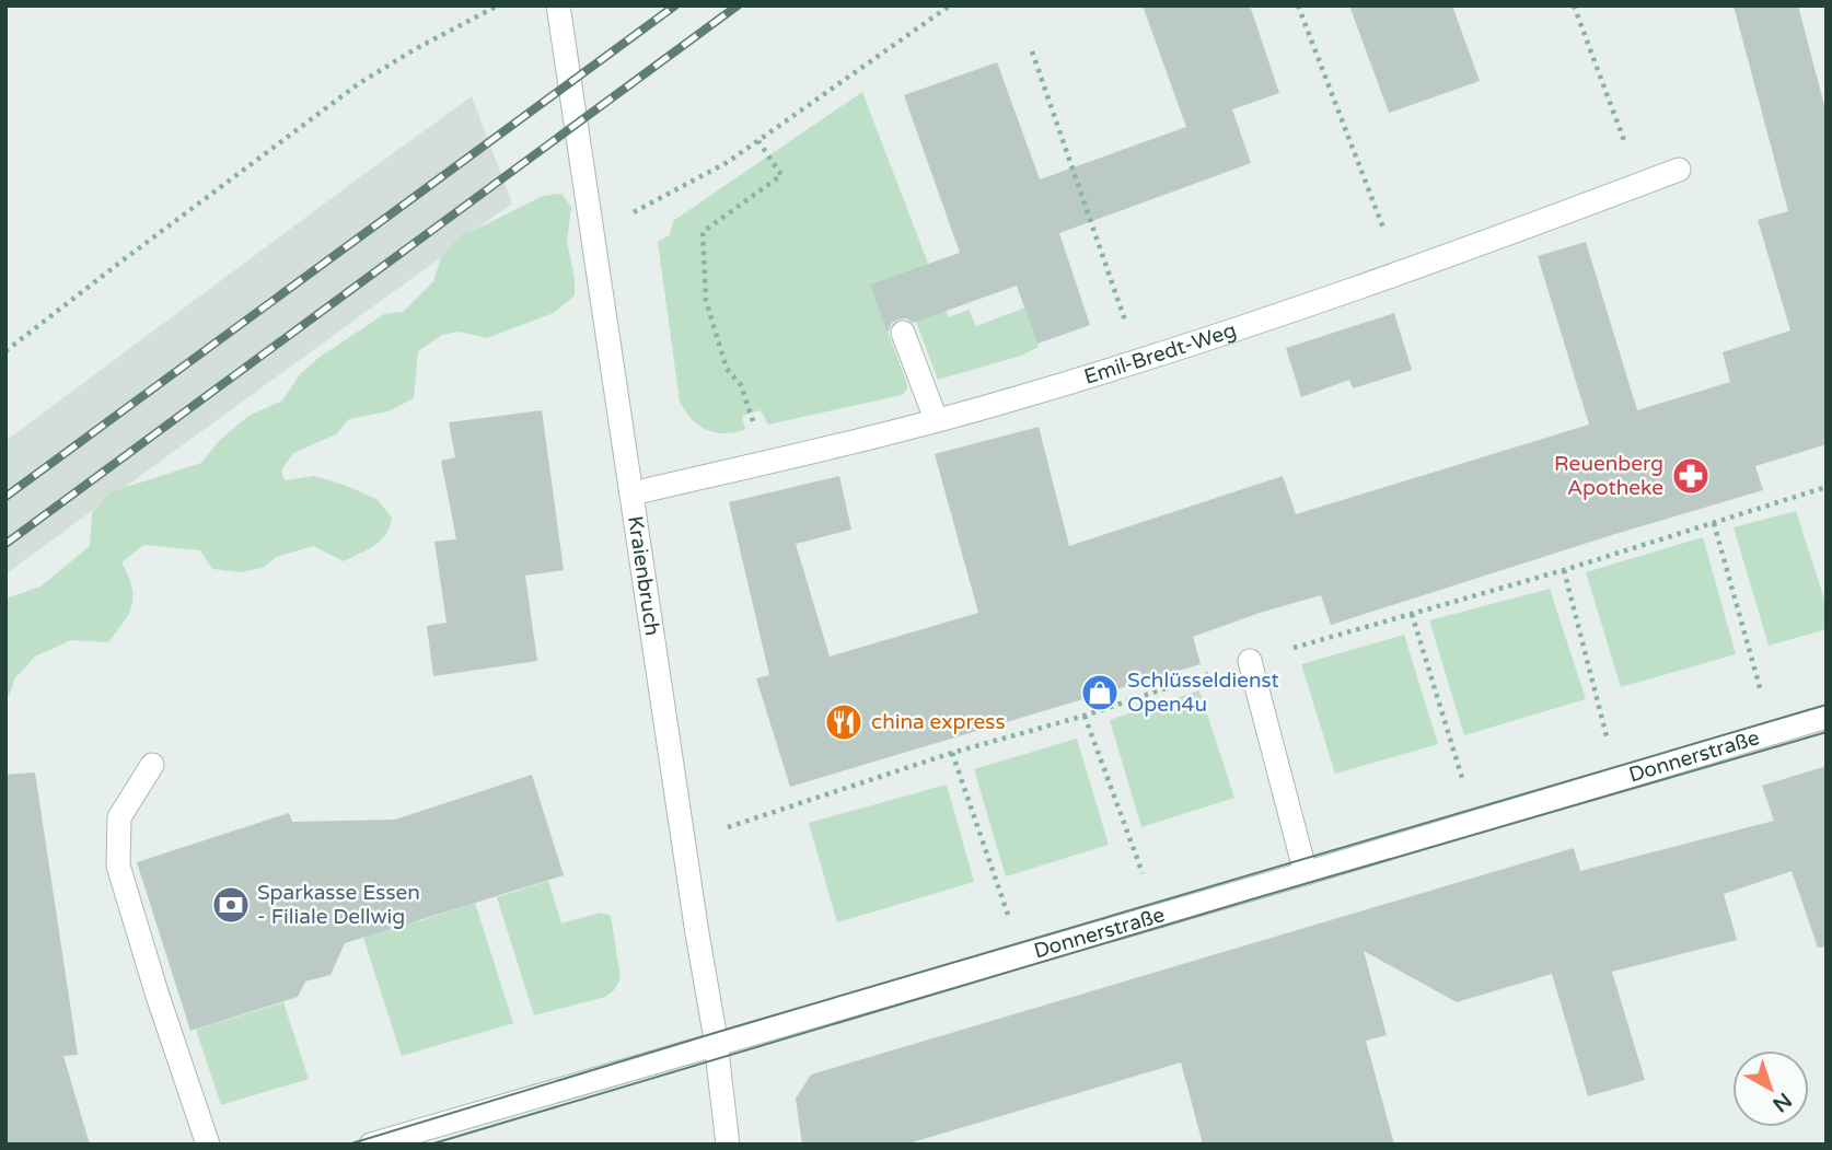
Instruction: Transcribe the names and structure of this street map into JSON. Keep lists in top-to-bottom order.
{
  "streets": {
    "street": ["Emil-Bredt-Weg", "Kraienbruch", "Donnerstraße"]
  },
  "crossings": [
    ["Emil-Bredt-Weg", "Kraienbruch"],
    ["Kraienbruch", "Donnerstraße"]
  ],
  "places": {
    "pharmacy": ["Reuenberg Apotheke"],
    "shop": ["Schlüsseldienst Open4u"],
    "restaurant": ["china express"],
    "bank": ["Sparkasse Essen - Filiale Dellwig"]
  },
  "north": "bottom right"
}
